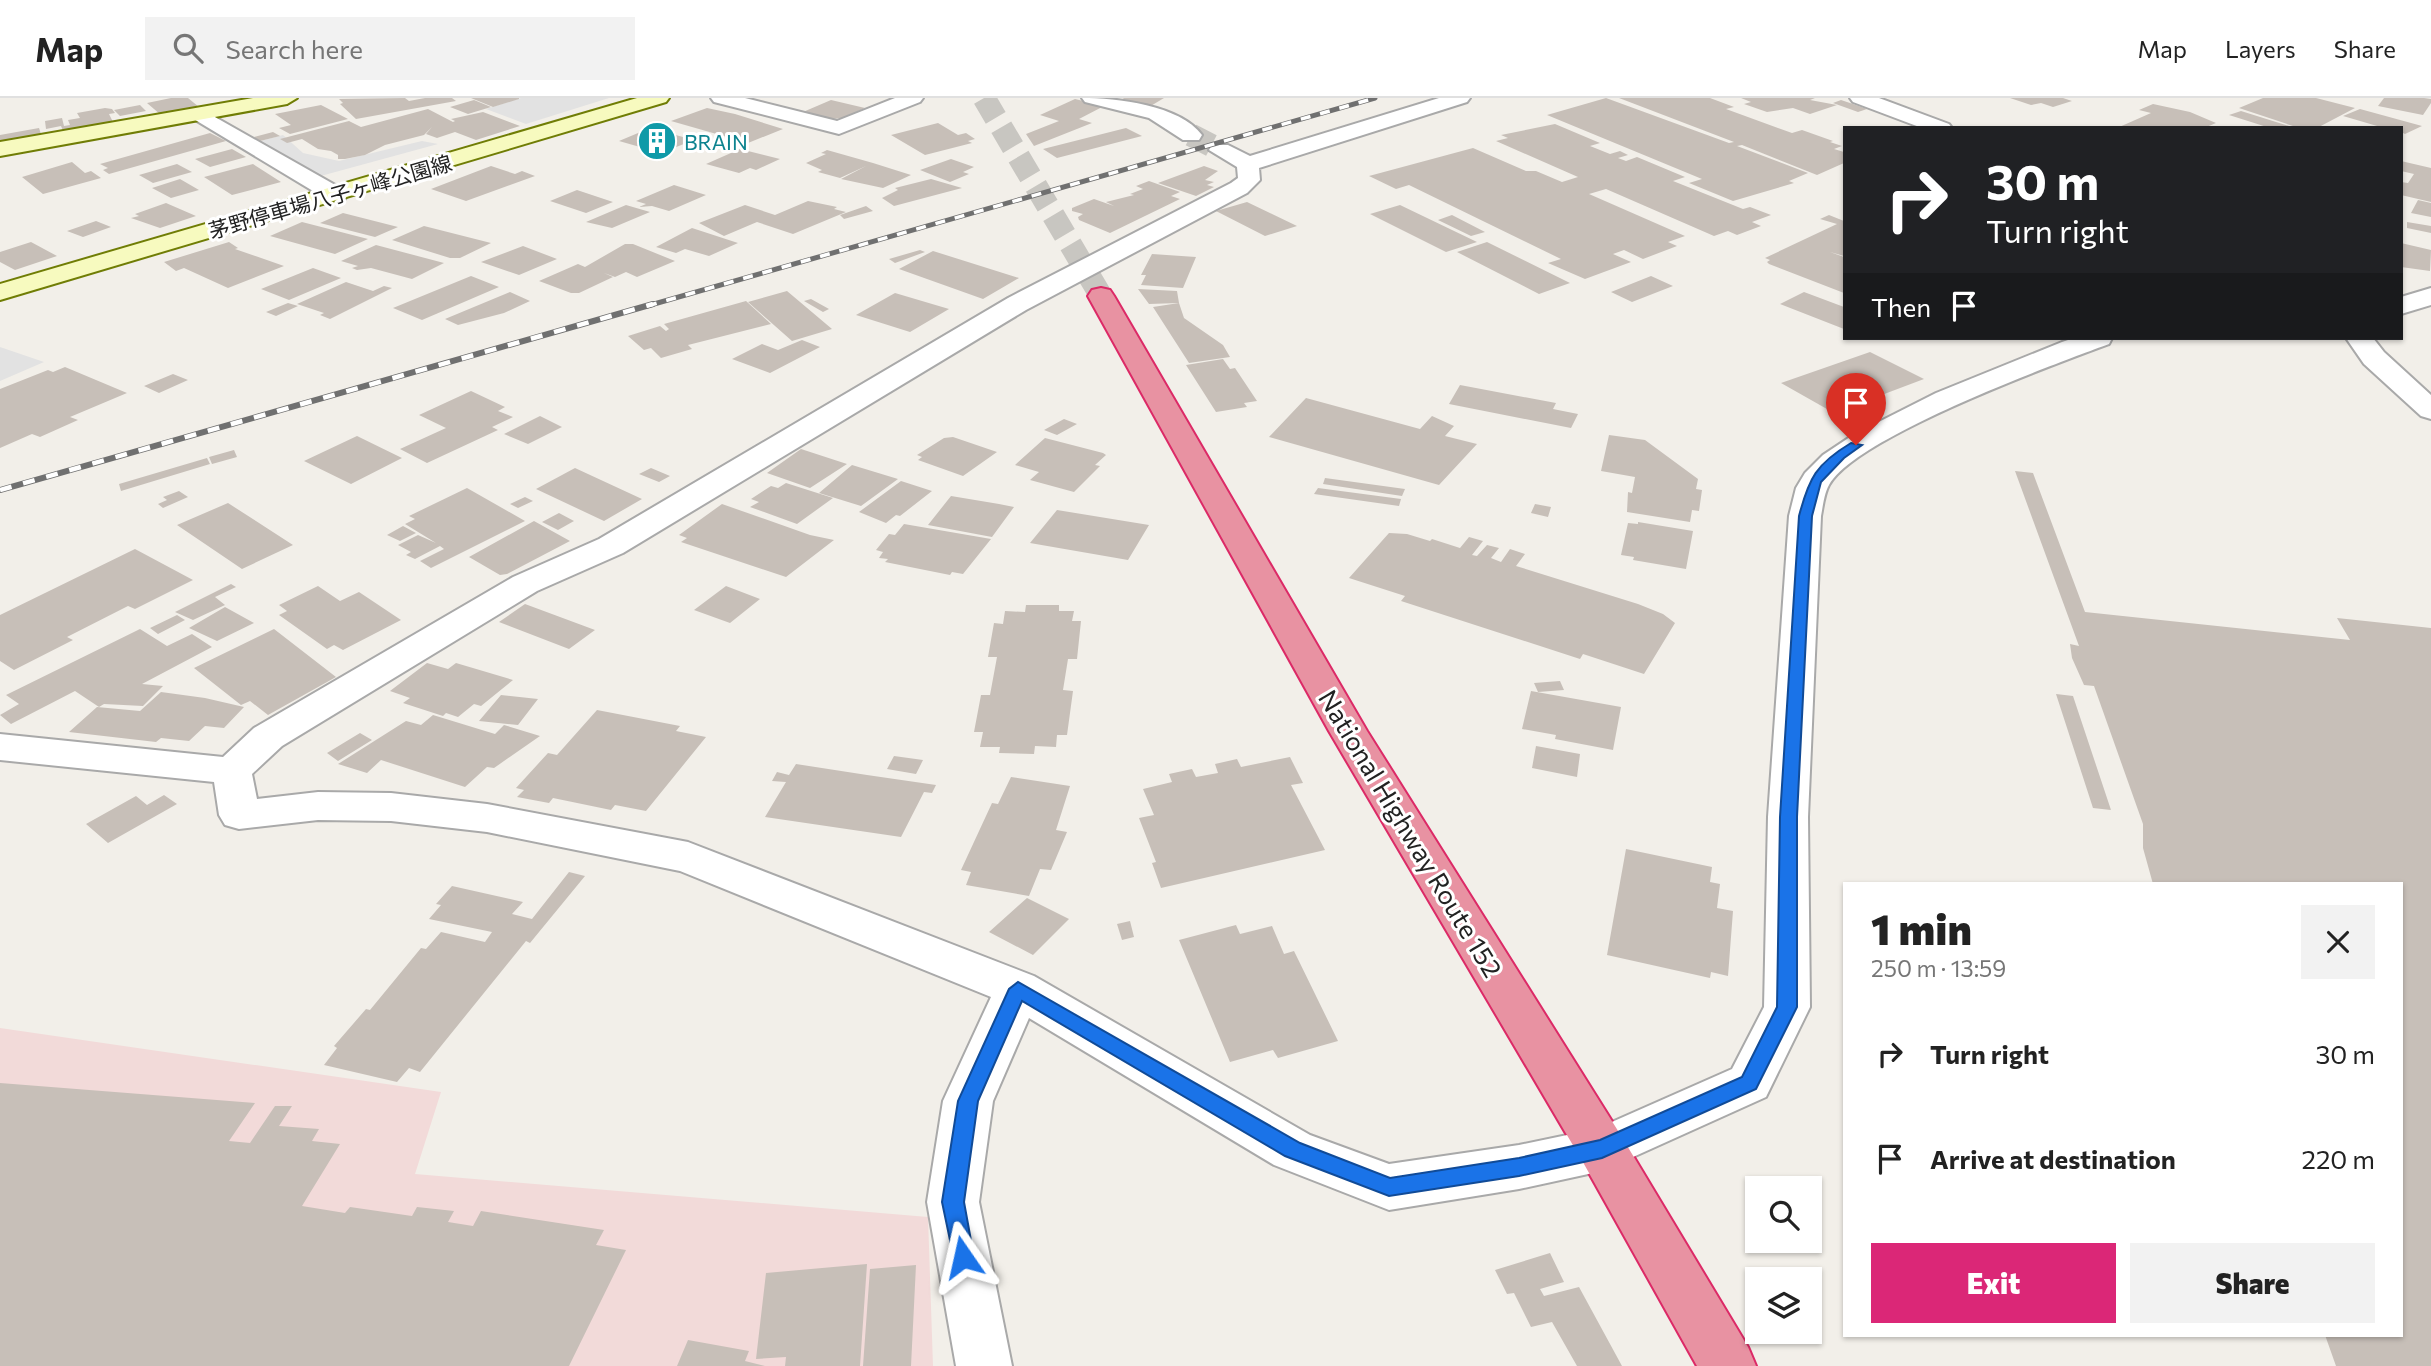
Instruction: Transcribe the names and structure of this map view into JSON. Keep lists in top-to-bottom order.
{
  "streets": {
    "highway": ["National Highway Route 152"],
    "main road": ["茅野停車場八子ヶ峰公園線"]
  },
  "places": {
    "building": ["BRAIN"]
  },
  "page": {
    "header": "Map",
    "search": "Search here",
    "nav": ["Map", "Layers", "Share"],
    "turn": ["30 m", "Turn right"],
    "then": "Then",
    "heading": ["1 min", "250 m · 13:59"],
    "list": [
      {
        "name": "Turn right",
        "value": "30 m"
      },
      {
        "name": "Arrive at destination",
        "value": "220 m"
      }
    ],
    "buttons": ["Exit", "Share"]
  }
}
